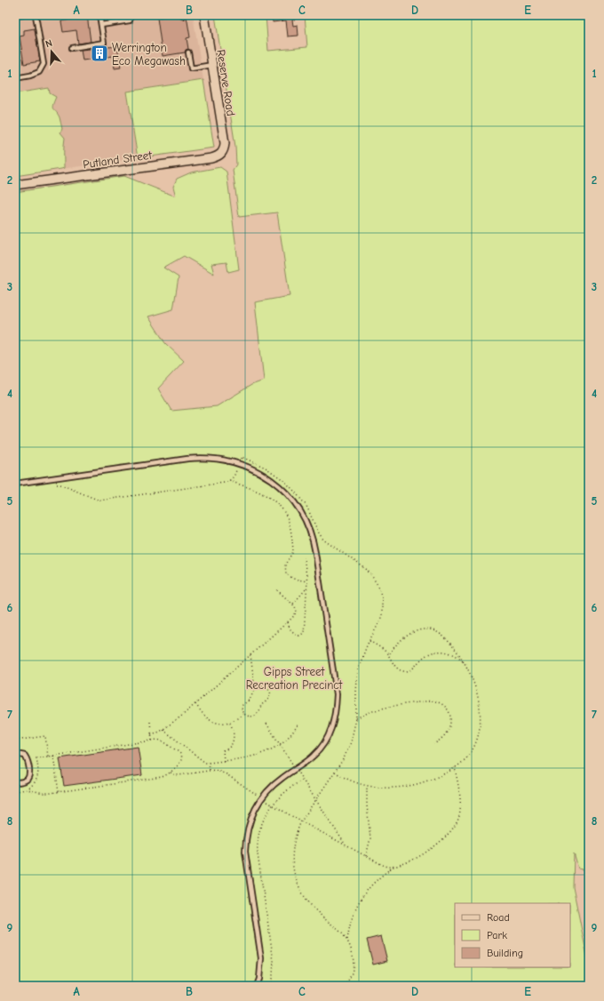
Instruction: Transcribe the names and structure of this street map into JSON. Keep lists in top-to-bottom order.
{
  "streets": {
    "street": ["Reserve Road", "Putland Street"]
  },
  "crossings": [
    ["Reserve Road", "Putland Street"]
  ],
  "parks": ["Gipps Street Recreation Precinct"],
  "places": {
    "building": ["Werrington Eco Megawash"]
  },
  "legend": ["Road", "Park", "Building"],
  "north": "top",
  "grid": {
    "columns": [
      "A",
      "B",
      "C",
      "D",
      "E"
    ],
    "rows": [
      "1",
      "2",
      "3",
      "4",
      "5",
      "6",
      "7",
      "8",
      "9"
    ]
  }
}
